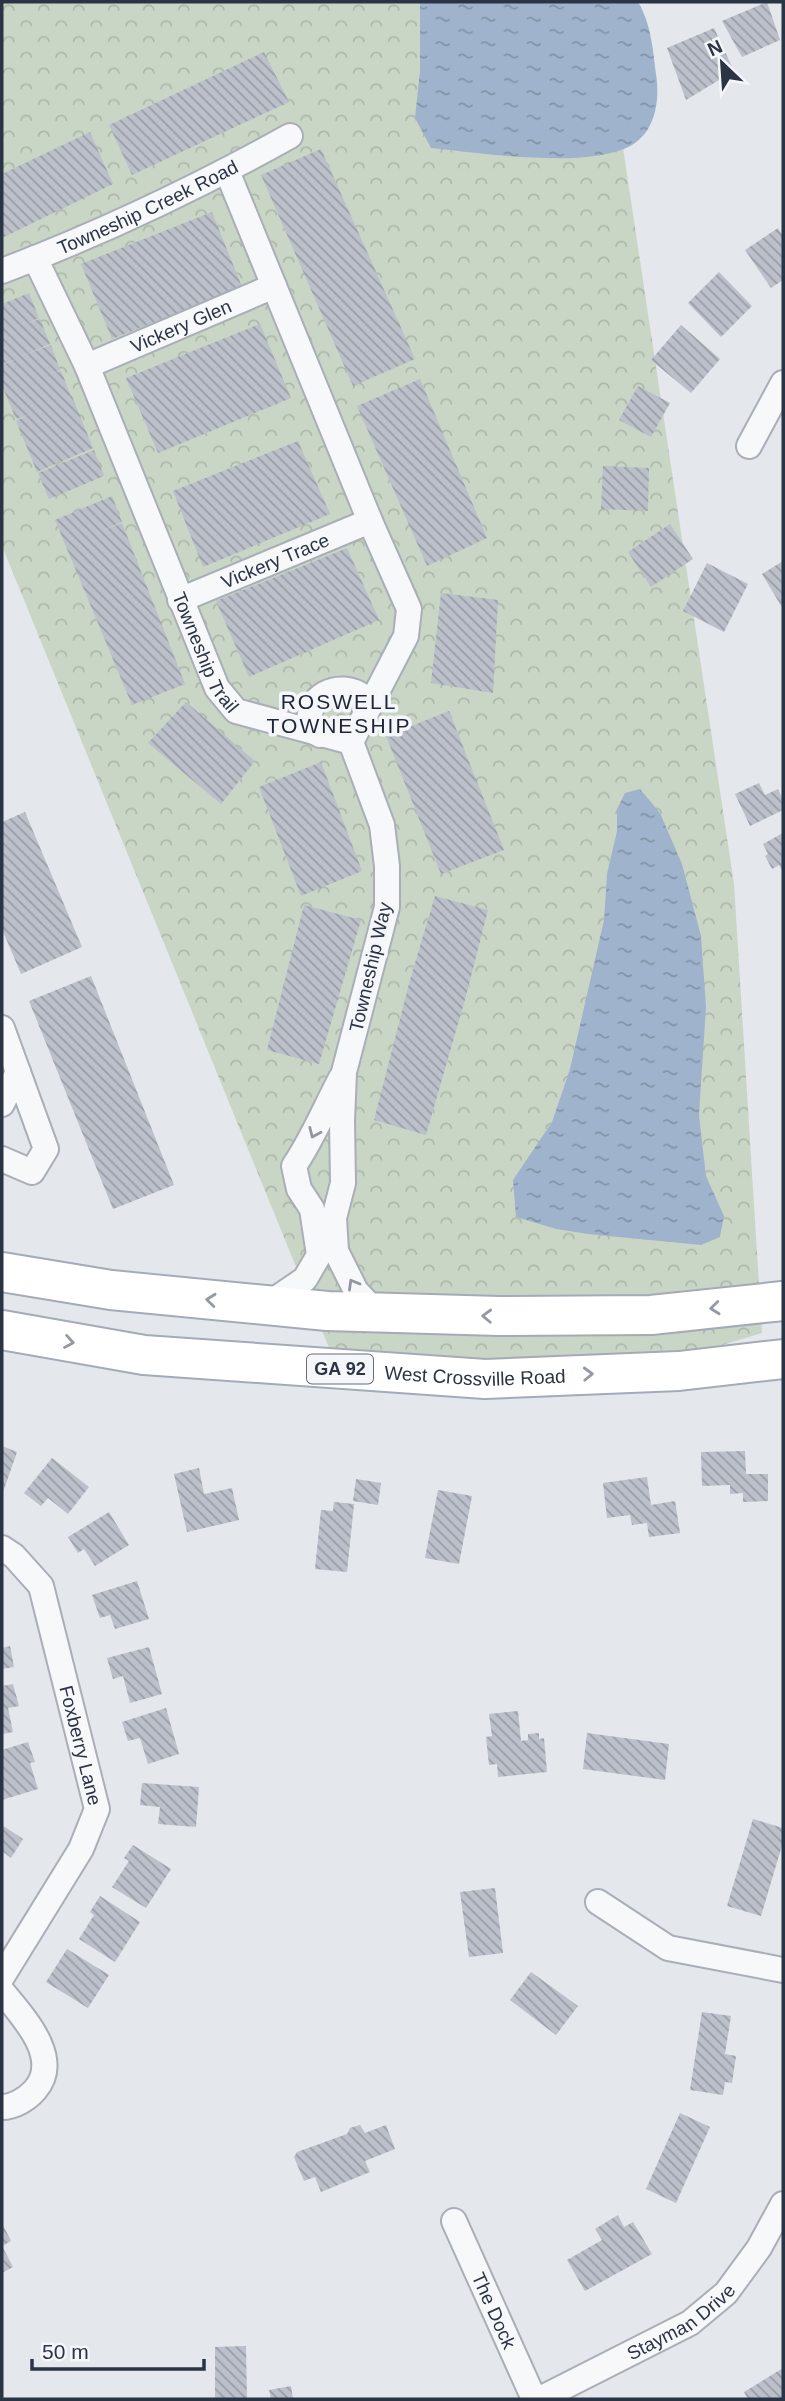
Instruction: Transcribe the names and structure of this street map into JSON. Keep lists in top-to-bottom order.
{
  "streets": {
    "main road": ["GA 92", "West Crossville Road"],
    "street": [
      "Towneship Creek Road",
      "Vickery Glen",
      "Vickery Trace",
      "Towneship Trail",
      "Towneship Way",
      "Foxberry Lane",
      "The Dock",
      "Stayman Drive"
    ]
  },
  "crossings": [
    ["Towneship Creek Road", "Towneship Trail"],
    ["Vickery Glen", "Towneship Trail"],
    ["Vickery Trace", "Towneship Trail"],
    ["Towneship Trail", "Towneship Way"]
  ],
  "districts": ["ROSWELL TOWNESHIP"],
  "scale_bar": "50 m",
  "north": "top left"
}
